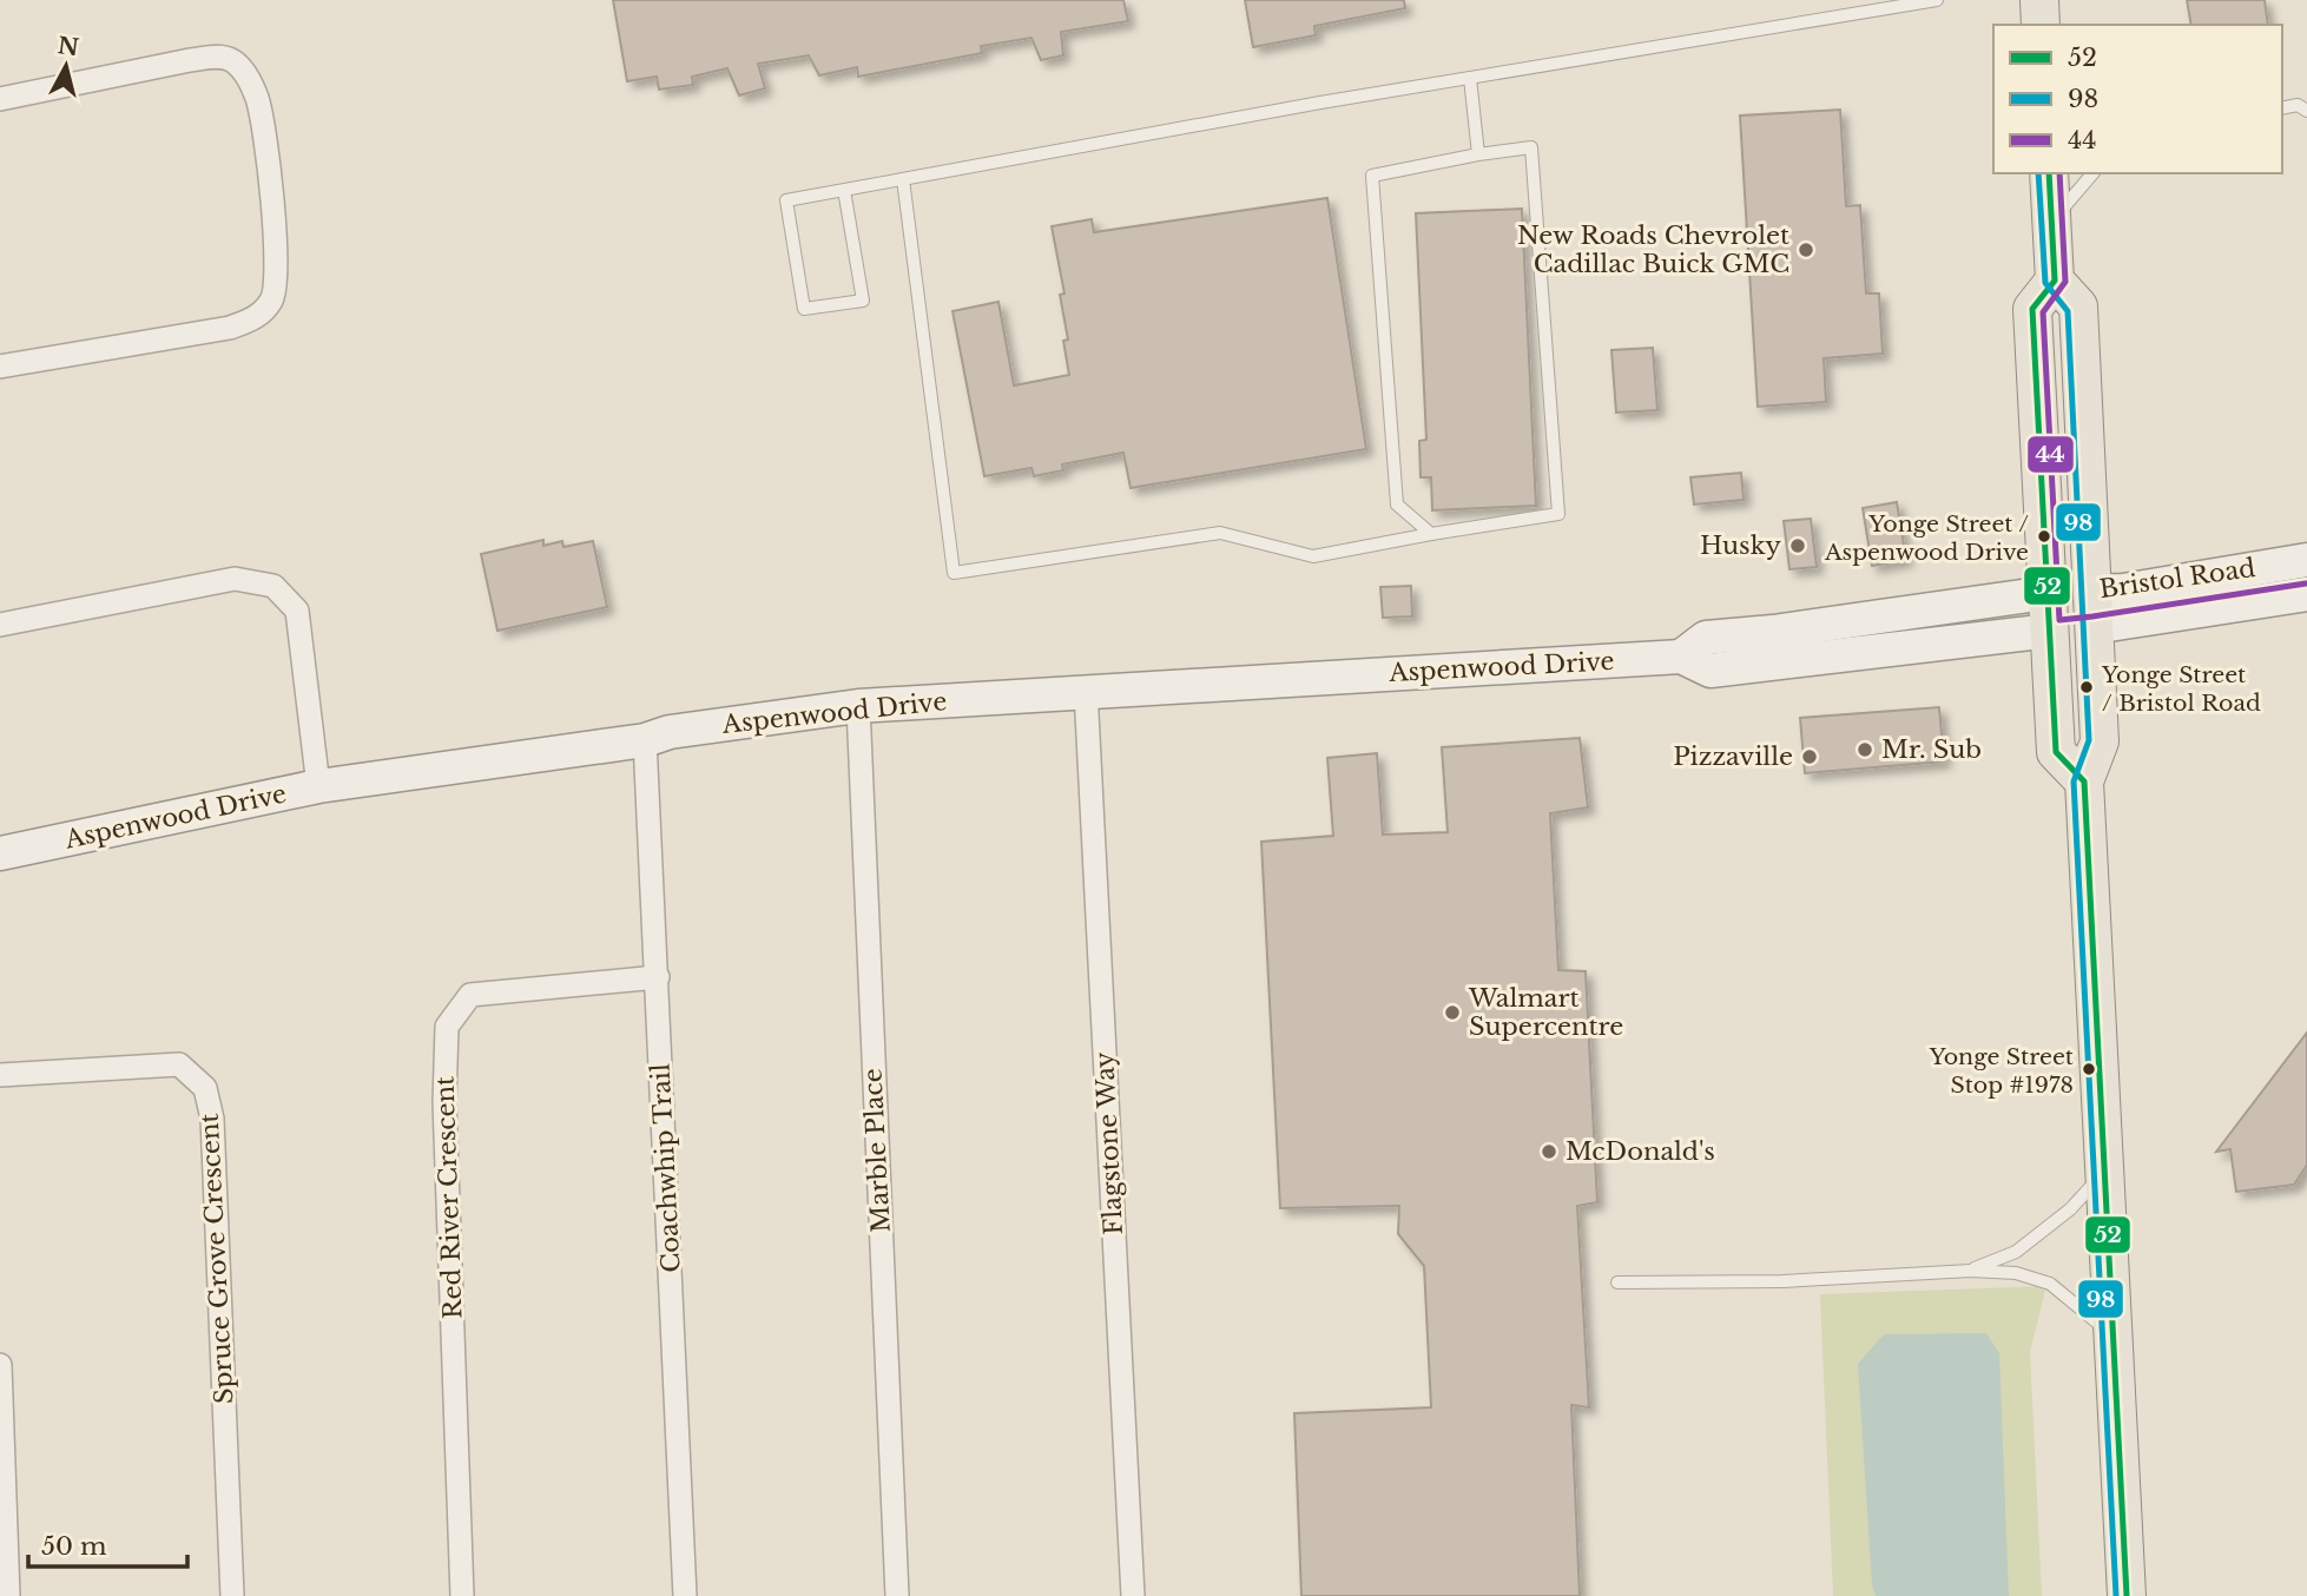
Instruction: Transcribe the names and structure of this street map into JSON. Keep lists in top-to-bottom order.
{
  "streets": {
    "street": [
      "Bristol Road",
      "Aspenwood Drive",
      "Flagstone Way",
      "Marble Place",
      "Coachwhip Trail",
      "Red River Crescent",
      "Spruce Grove Crescent"
    ]
  },
  "crossings": [
    ["Bristol Road", "Aspenwood Drive"],
    ["Aspenwood Drive", "Flagstone Way"],
    ["Aspenwood Drive", "Marble Place"],
    ["Aspenwood Drive", "Coachwhip Trail"],
    ["Coachwhip Trail", "Red River Crescent"]
  ],
  "places": [
    "New Roads Chevrolet Cadillac Buick GMC",
    "Yonge Street / Aspenwood Drive",
    "Husky",
    "Yonge Street / Bristol Road",
    "Mr. Sub",
    "Pizzaville",
    "Walmart Supercentre",
    "Yonge Street Stop #1978",
    "McDonald's"
  ],
  "lines": ["transit line 52", "transit line 98", "transit line 44"],
  "legend": ["52", "98", "44"],
  "scale_bar": "50 m",
  "north": "top"
}
